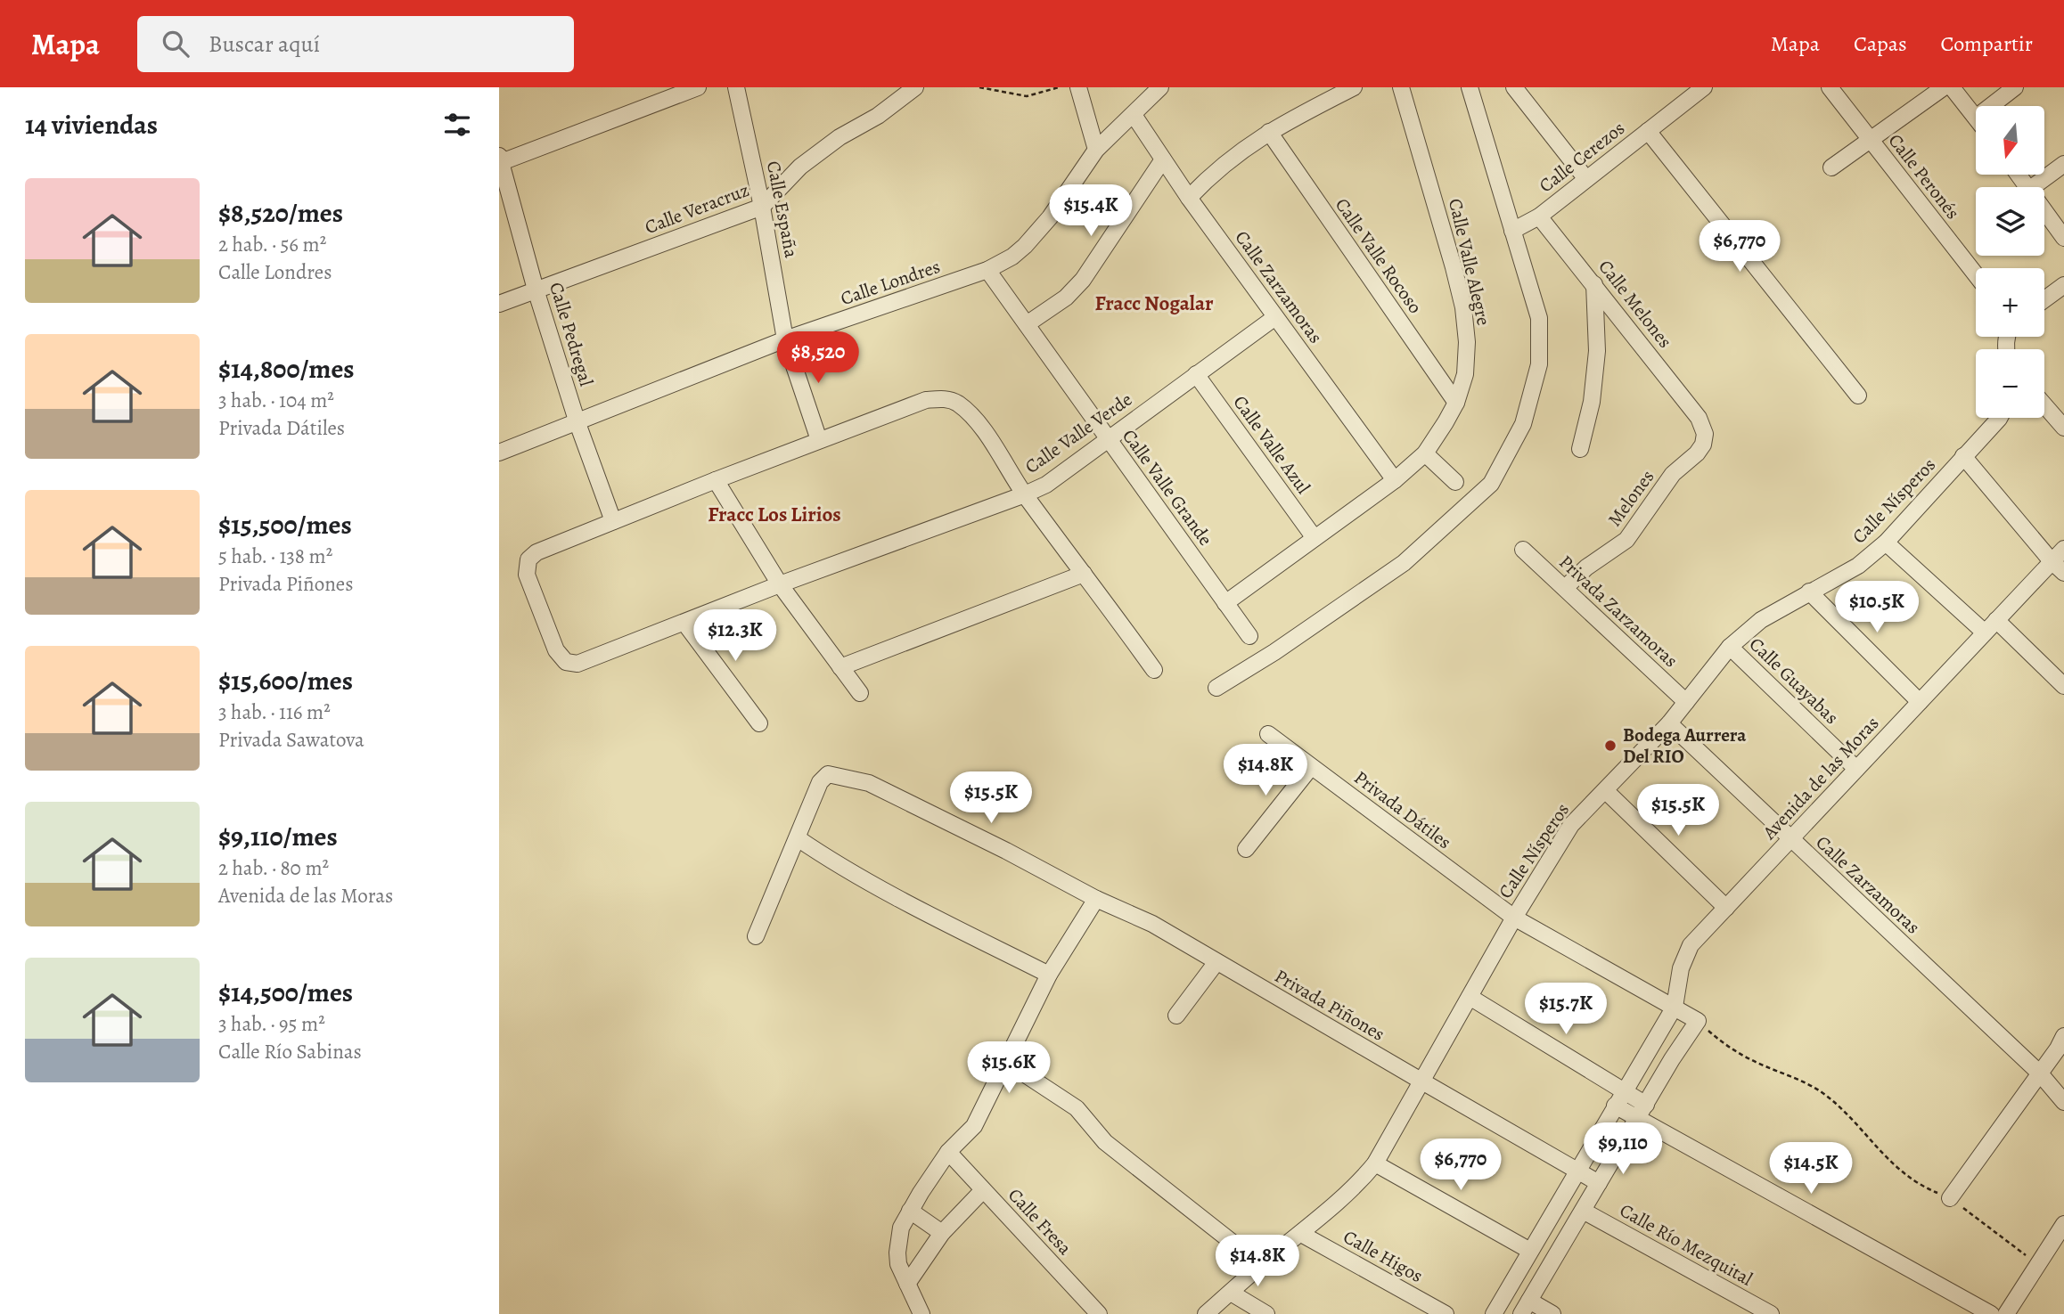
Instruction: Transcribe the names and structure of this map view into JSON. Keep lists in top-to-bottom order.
{
  "streets": {
    "street": [
      "Calle Cerezos",
      "Calle Peronés",
      "Calle Veracruz",
      "Calle España",
      "Calle Valle Rocoso",
      "Calle Valle Alegre",
      "Calle Londres",
      "Calle Zarzamoras",
      "Calle Melones",
      "Calle Pedregal",
      "Calle Valle Verde",
      "Calle Valle Azul",
      "Calle Valle Grande",
      "Melones",
      "Calle Nísperos",
      "Privada Zarzamoras",
      "Calle Guayabas",
      "Avenida de las Moras",
      "Privada Dátiles",
      "Privada Piñones",
      "Calle Fresa",
      "Calle Río Mezquital",
      "Calle Higos"
    ]
  },
  "crossings": [
    ["Calle Cerezos", "Calle Melones"],
    ["Calle Veracruz", "Calle España"],
    ["Calle Veracruz", "Calle Pedregal"],
    ["Calle España", "Calle Londres"],
    ["Calle Valle Rocoso", "Calle Valle Alegre"],
    ["Calle Valle Alegre", "Calle Zarzamoras"],
    ["Calle Valle Alegre", "Calle Valle Azul"],
    ["Calle Valle Alegre", "Calle Valle Grande"],
    ["Calle Londres", "Calle Zarzamoras"],
    ["Calle Londres", "Calle Pedregal"],
    ["Calle Londres", "Calle Valle Grande"],
    ["Calle Zarzamoras", "Calle Valle Verde"],
    ["Calle Zarzamoras", "Calle Nísperos"],
    ["Calle Zarzamoras", "Avenida de las Moras"],
    ["Calle Melones", "Melones"],
    ["Calle Pedregal", "Calle Valle Verde"],
    ["Calle Valle Verde", "Calle Valle Azul"],
    ["Calle Valle Verde", "Calle Valle Grande"],
    ["Melones", "Privada Zarzamoras"],
    ["Calle Nísperos", "Privada Zarzamoras"],
    ["Calle Nísperos", "Calle Guayabas"],
    ["Calle Nísperos", "Privada Dátiles"],
    ["Calle Nísperos", "Privada Piñones"],
    ["Calle Nísperos", "Calle Higos"],
    ["Calle Guayabas", "Avenida de las Moras"],
    ["Avenida de las Moras", "Privada Dátiles"],
    ["Avenida de las Moras", "Privada Piñones"]
  ],
  "districts": ["Fracc Nogalar", "Fracc Los Lirios"],
  "places": ["Bodega Aurrera Del RIO"],
  "north": "bottom",
  "page": {
    "header": "Mapa",
    "search": "Buscar aquí",
    "nav": ["Mapa", "Capas", "Compartir"],
    "heading": "14 viviendas",
    "map_buttons": ["+", "−"],
    "list": [
      {
        "name": "$8,520/mes",
        "note": "2 hab. · 56 m² · Calle Londres"
      },
      {
        "name": "$14,800/mes",
        "note": "3 hab. · 104 m² · Privada Dátiles"
      },
      {
        "name": "$15,500/mes",
        "note": "5 hab. · 138 m² · Privada Piñones"
      },
      {
        "name": "$15,600/mes",
        "note": "3 hab. · 116 m² · Privada Sawatova"
      },
      {
        "name": "$9,110/mes",
        "note": "2 hab. · 80 m² · Avenida de las Moras"
      },
      {
        "name": "$14,500/mes",
        "note": "3 hab. · 95 m² · Calle Río Sabinas"
      }
    ],
    "price": [
      "$15.4K",
      "$6,770",
      "$8,520",
      "$10.5K",
      "$12.3K",
      "$14.8K",
      "$15.5K",
      "$15.5K",
      "$15.7K",
      "$15.6K",
      "$9,110",
      "$6,770",
      "$14.5K",
      "$14.8K"
    ]
  }
}
